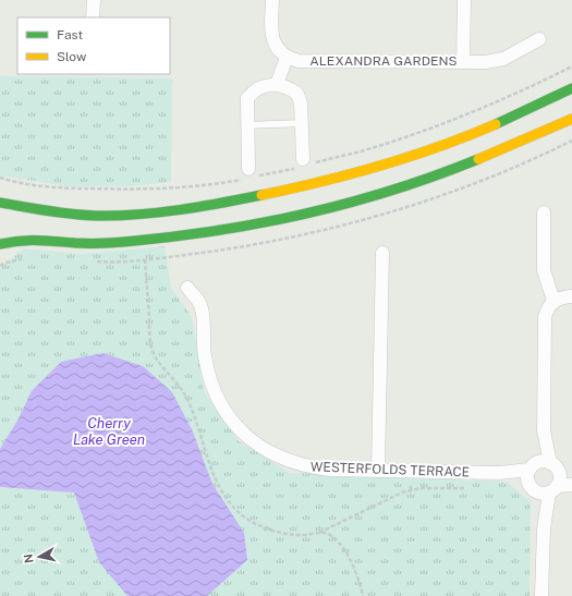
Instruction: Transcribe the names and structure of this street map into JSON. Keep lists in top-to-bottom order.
{
  "streets": {
    "street": ["ALEXANDRA GARDENS", "WESTERFOLDS TERRACE"]
  },
  "water": ["Cherry Lake Green"],
  "legend": ["Fast", "Slow"],
  "north": "left"
}
